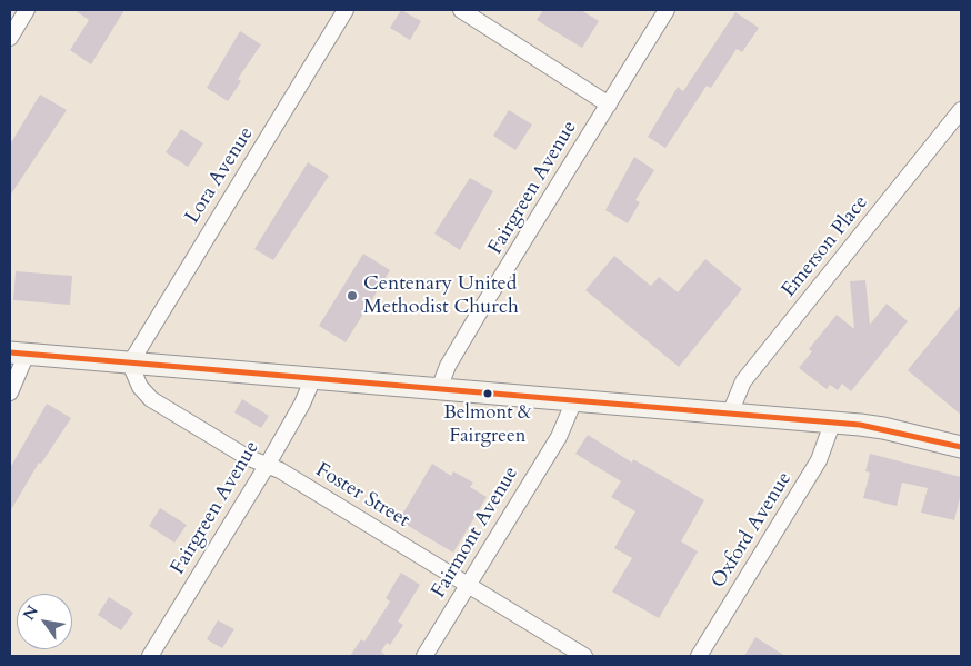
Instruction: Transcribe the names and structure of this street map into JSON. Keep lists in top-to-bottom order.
{
  "streets": {
    "street": [
      "Lora Avenue",
      "Fairgreen Avenue",
      "Emerson Place",
      "Foster Street",
      "Oxford Avenue",
      "Fairmont Avenue"
    ]
  },
  "crossings": [
    ["Lora Avenue", "Foster Street"],
    ["Fairgreen Avenue", "Foster Street"],
    ["Foster Street", "Fairmont Avenue"]
  ],
  "places": ["Centenary United Methodist Church", "Belmont & Fairgreen"],
  "north": "top left"
}
